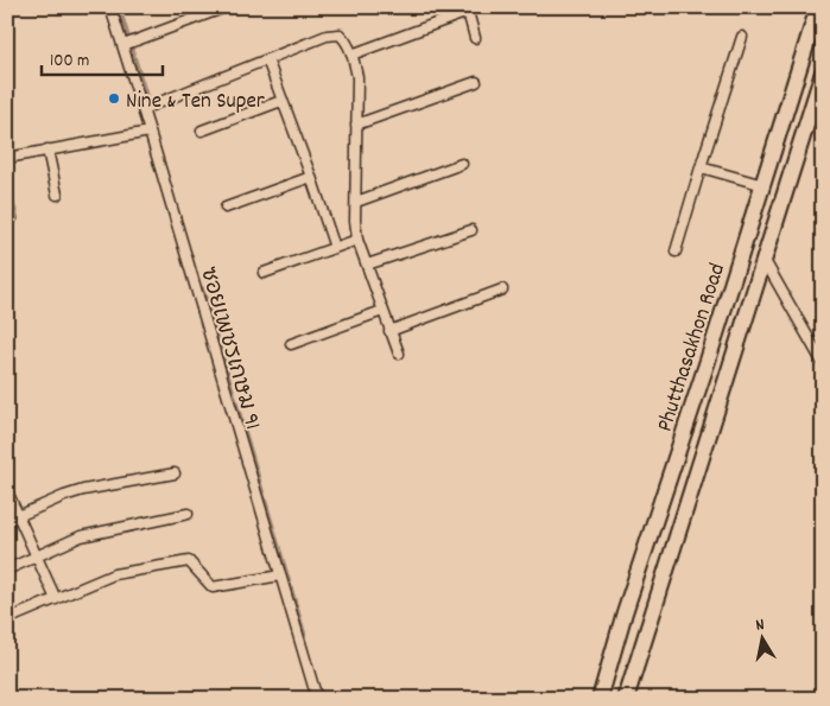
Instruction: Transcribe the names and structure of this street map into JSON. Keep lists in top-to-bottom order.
{
  "streets": {
    "main road": ["Phutthasakhon Road"],
    "street": ["ซอยเพชรเกษม 91"]
  },
  "places": ["Nine & Ten Super"],
  "scale_bar": "100 m",
  "north": "top"
}
